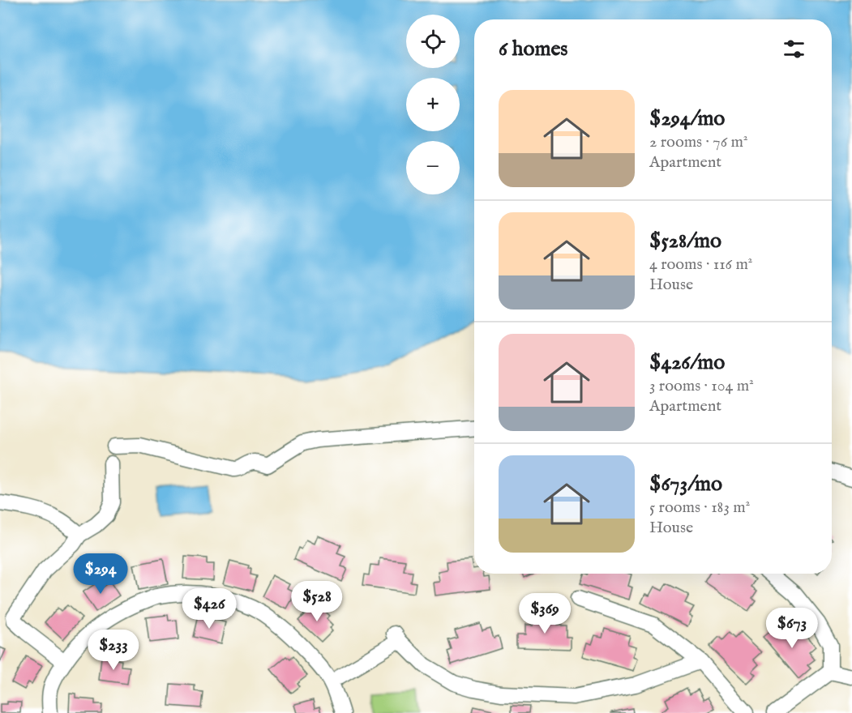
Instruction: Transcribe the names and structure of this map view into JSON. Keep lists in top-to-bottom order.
{
  "page": {
    "map_buttons": ["+", "−"],
    "heading": "6 homes",
    "list": [
      {
        "name": "$294/mo",
        "note": "2 rooms · 76 m² · Apartment"
      },
      {
        "name": "$528/mo",
        "note": "4 rooms · 116 m² · House"
      },
      {
        "name": "$426/mo",
        "note": "3 rooms · 104 m² · Apartment"
      },
      {
        "name": "$673/mo",
        "note": "5 rooms · 183 m² · House"
      }
    ],
    "price": [
      "$294",
      "$528",
      "$426",
      "$369",
      "$673",
      "$233"
    ]
  }
}
